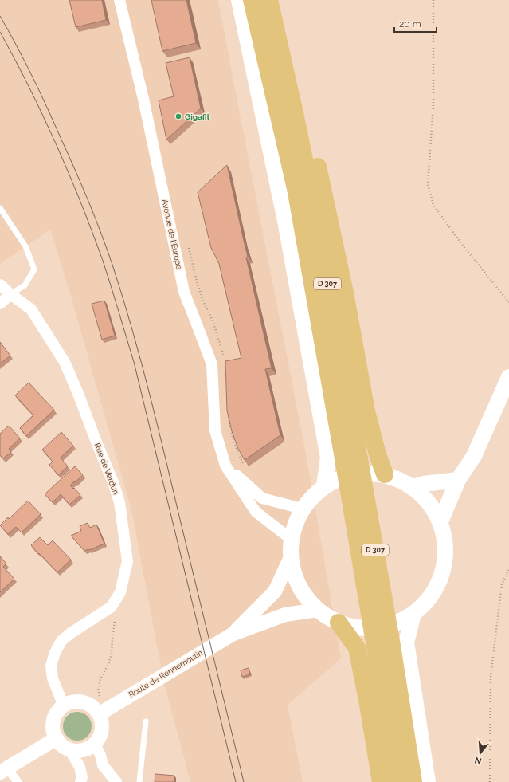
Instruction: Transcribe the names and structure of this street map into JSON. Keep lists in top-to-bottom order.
{
  "streets": {
    "main road": ["D 307"],
    "street": ["Avenue de l'Europe", "Rue de Verdun", "Route de Rennemoulin"]
  },
  "crossings": [
    ["Rue de Verdun", "Route de Rennemoulin"]
  ],
  "places": ["Gigafit"],
  "scale_bar": "20 m",
  "north": "bottom"
}
